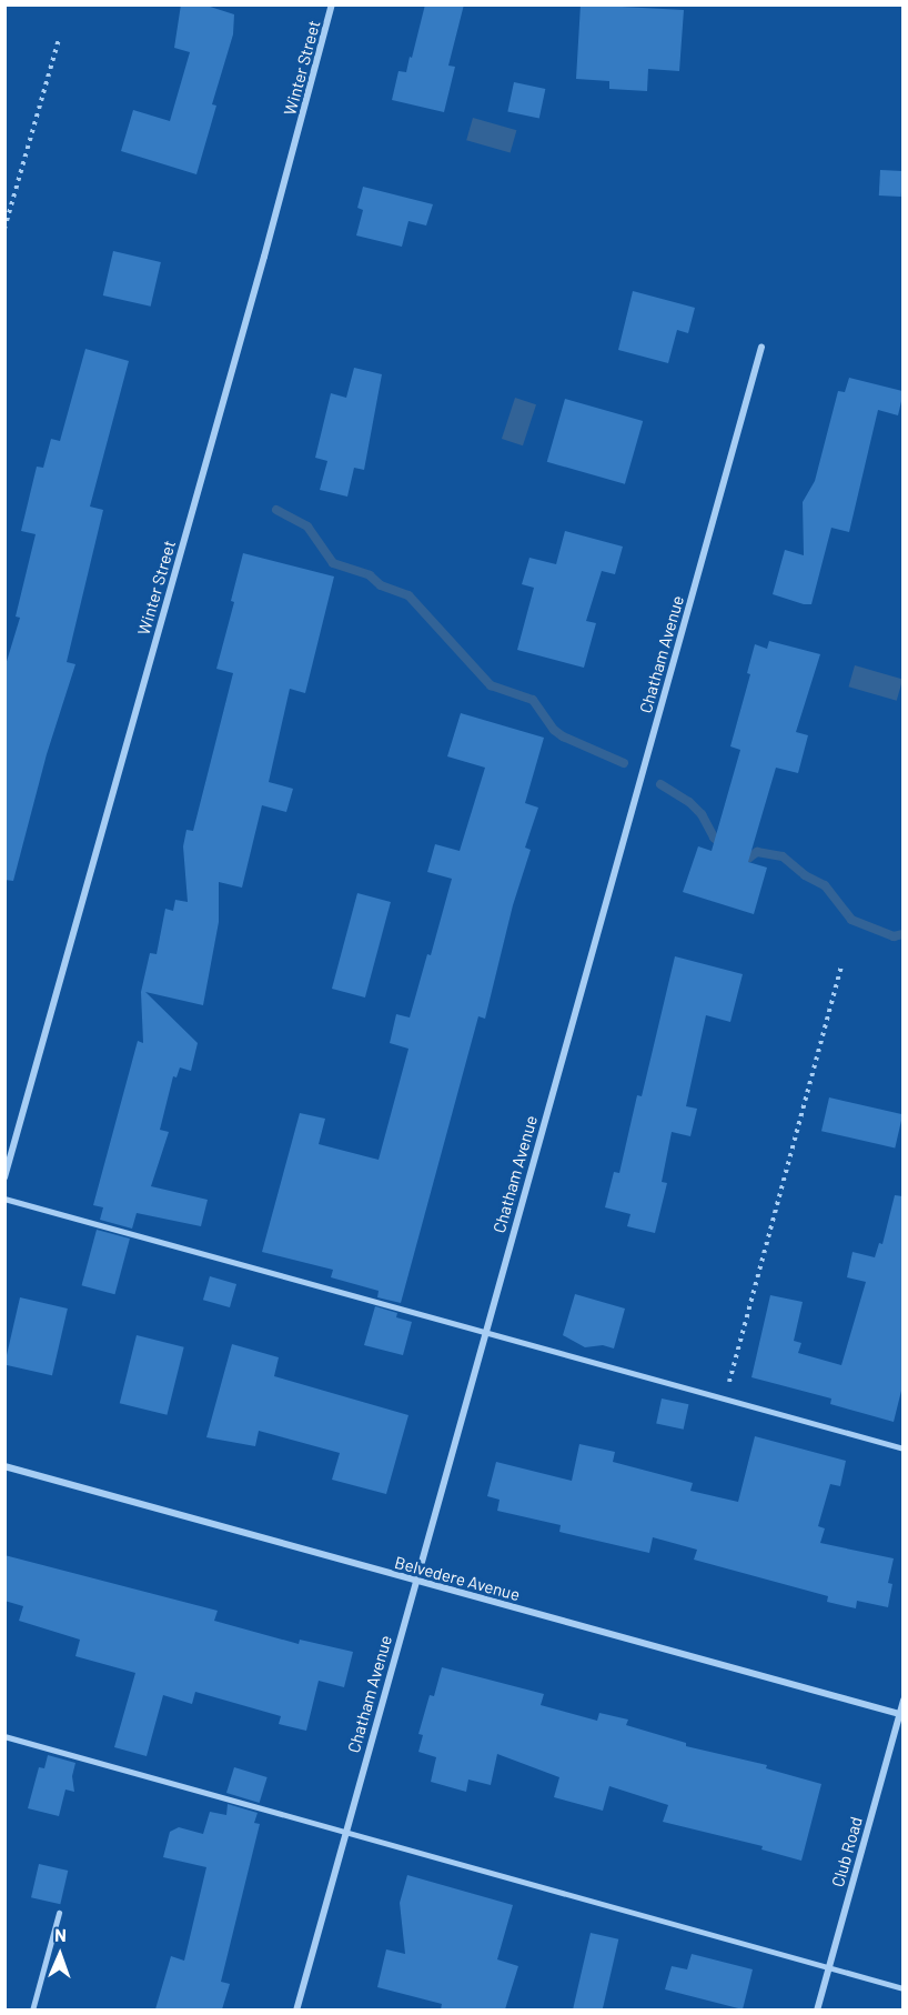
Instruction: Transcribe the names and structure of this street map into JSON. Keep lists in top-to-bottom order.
{
  "streets": {
    "street": [
      "Winter Street",
      "Chatham Avenue",
      "Belvedere Avenue",
      "Club Road"
    ]
  },
  "crossings": [
    ["Chatham Avenue", "Belvedere Avenue"],
    ["Belvedere Avenue", "Club Road"]
  ],
  "north": "top"
}
